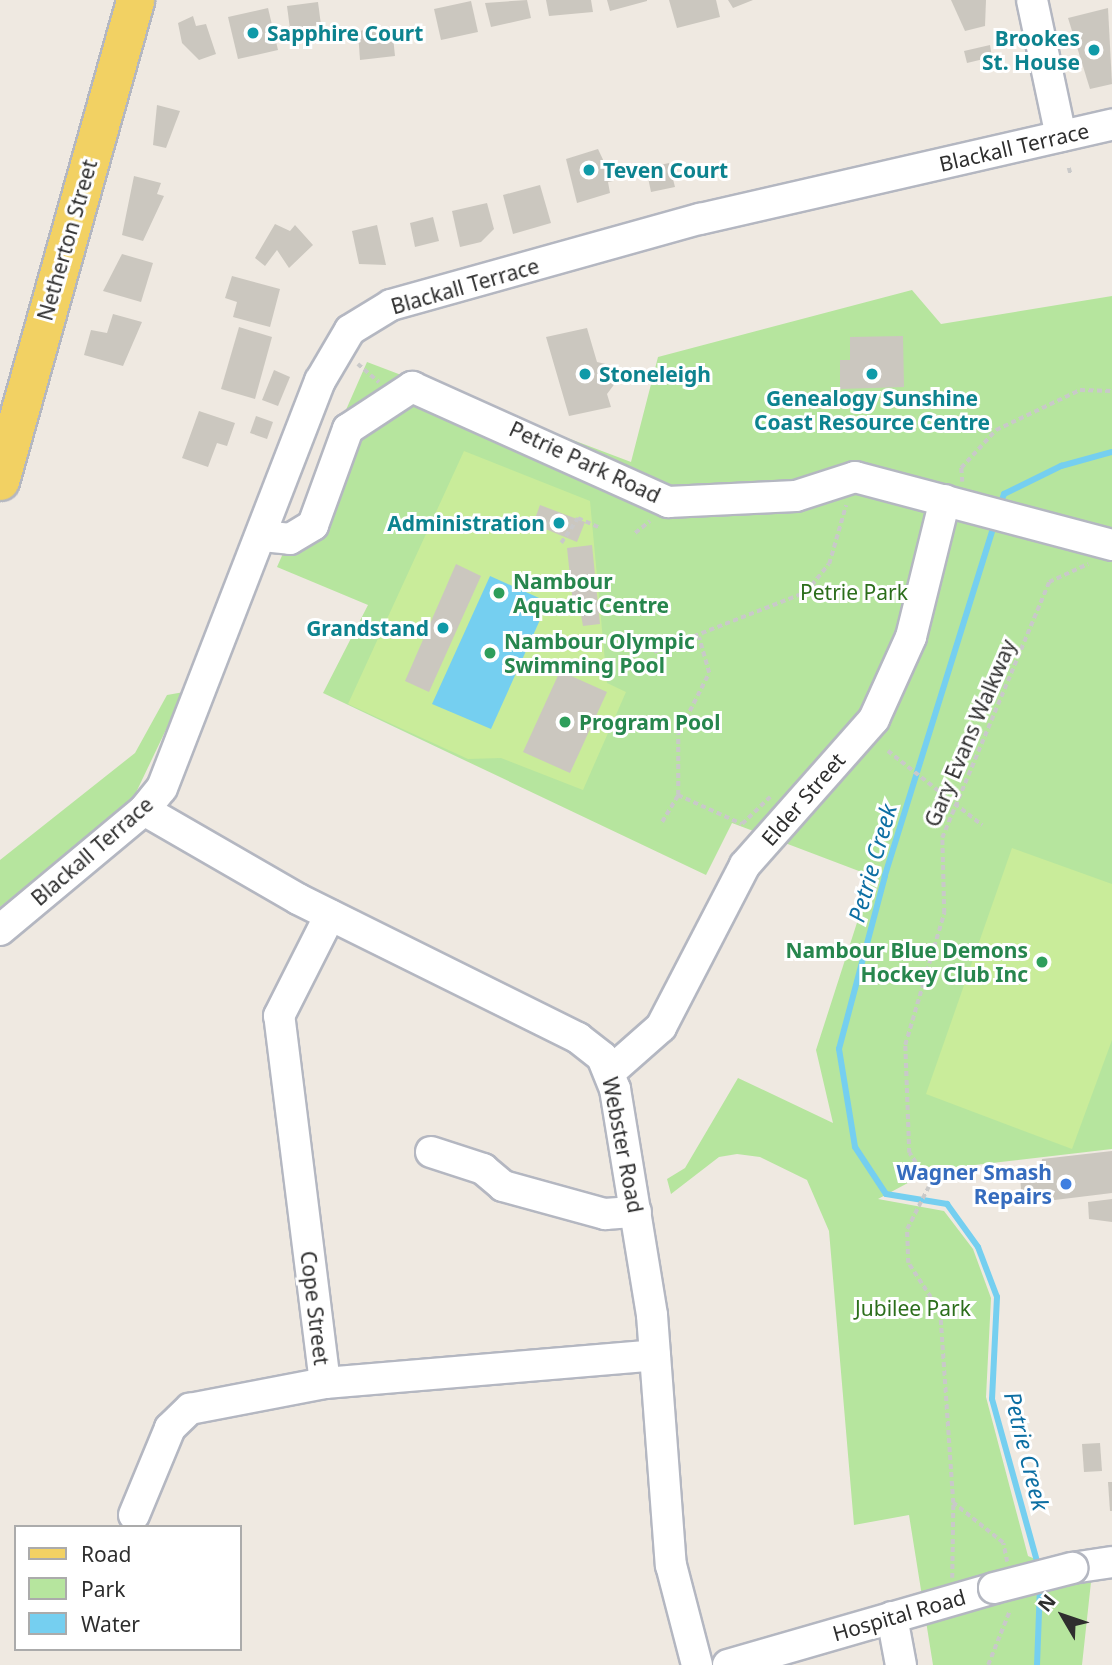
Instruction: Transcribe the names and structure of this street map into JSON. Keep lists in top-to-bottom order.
{
  "streets": {
    "main road": ["Netherton Street"],
    "street": [
      "Blackall Terrace",
      "Petrie Park Road",
      "Elder Street",
      "Webster Road",
      "Cope Street",
      "Hospital Road"
    ],
    "path": ["Gary Evans Walkway"]
  },
  "crossings": [
    ["Blackall Terrace", "Webster Road"],
    ["Petrie Park Road", "Gary Evans Walkway"],
    ["Petrie Park Road", "Elder Street"],
    ["Elder Street", "Webster Road"],
    ["Webster Road", "Cope Street"]
  ],
  "water": ["Petrie Creek"],
  "parks": ["Petrie Park", "Jubilee Park"],
  "places": [
    "Sapphire Court",
    "Brookes St. House",
    "Teven Court",
    "Stoneleigh",
    "Genealogy Sunshine Coast Resource Centre",
    "Administration",
    "Nambour Aquatic Centre",
    "Grandstand",
    "Nambour Olympic Swimming Pool",
    "Program Pool",
    "Nambour Blue Demons Hockey Club Inc",
    "Wagner Smash Repairs"
  ],
  "legend": ["Road", "Park", "Water"],
  "north": "top left"
}
